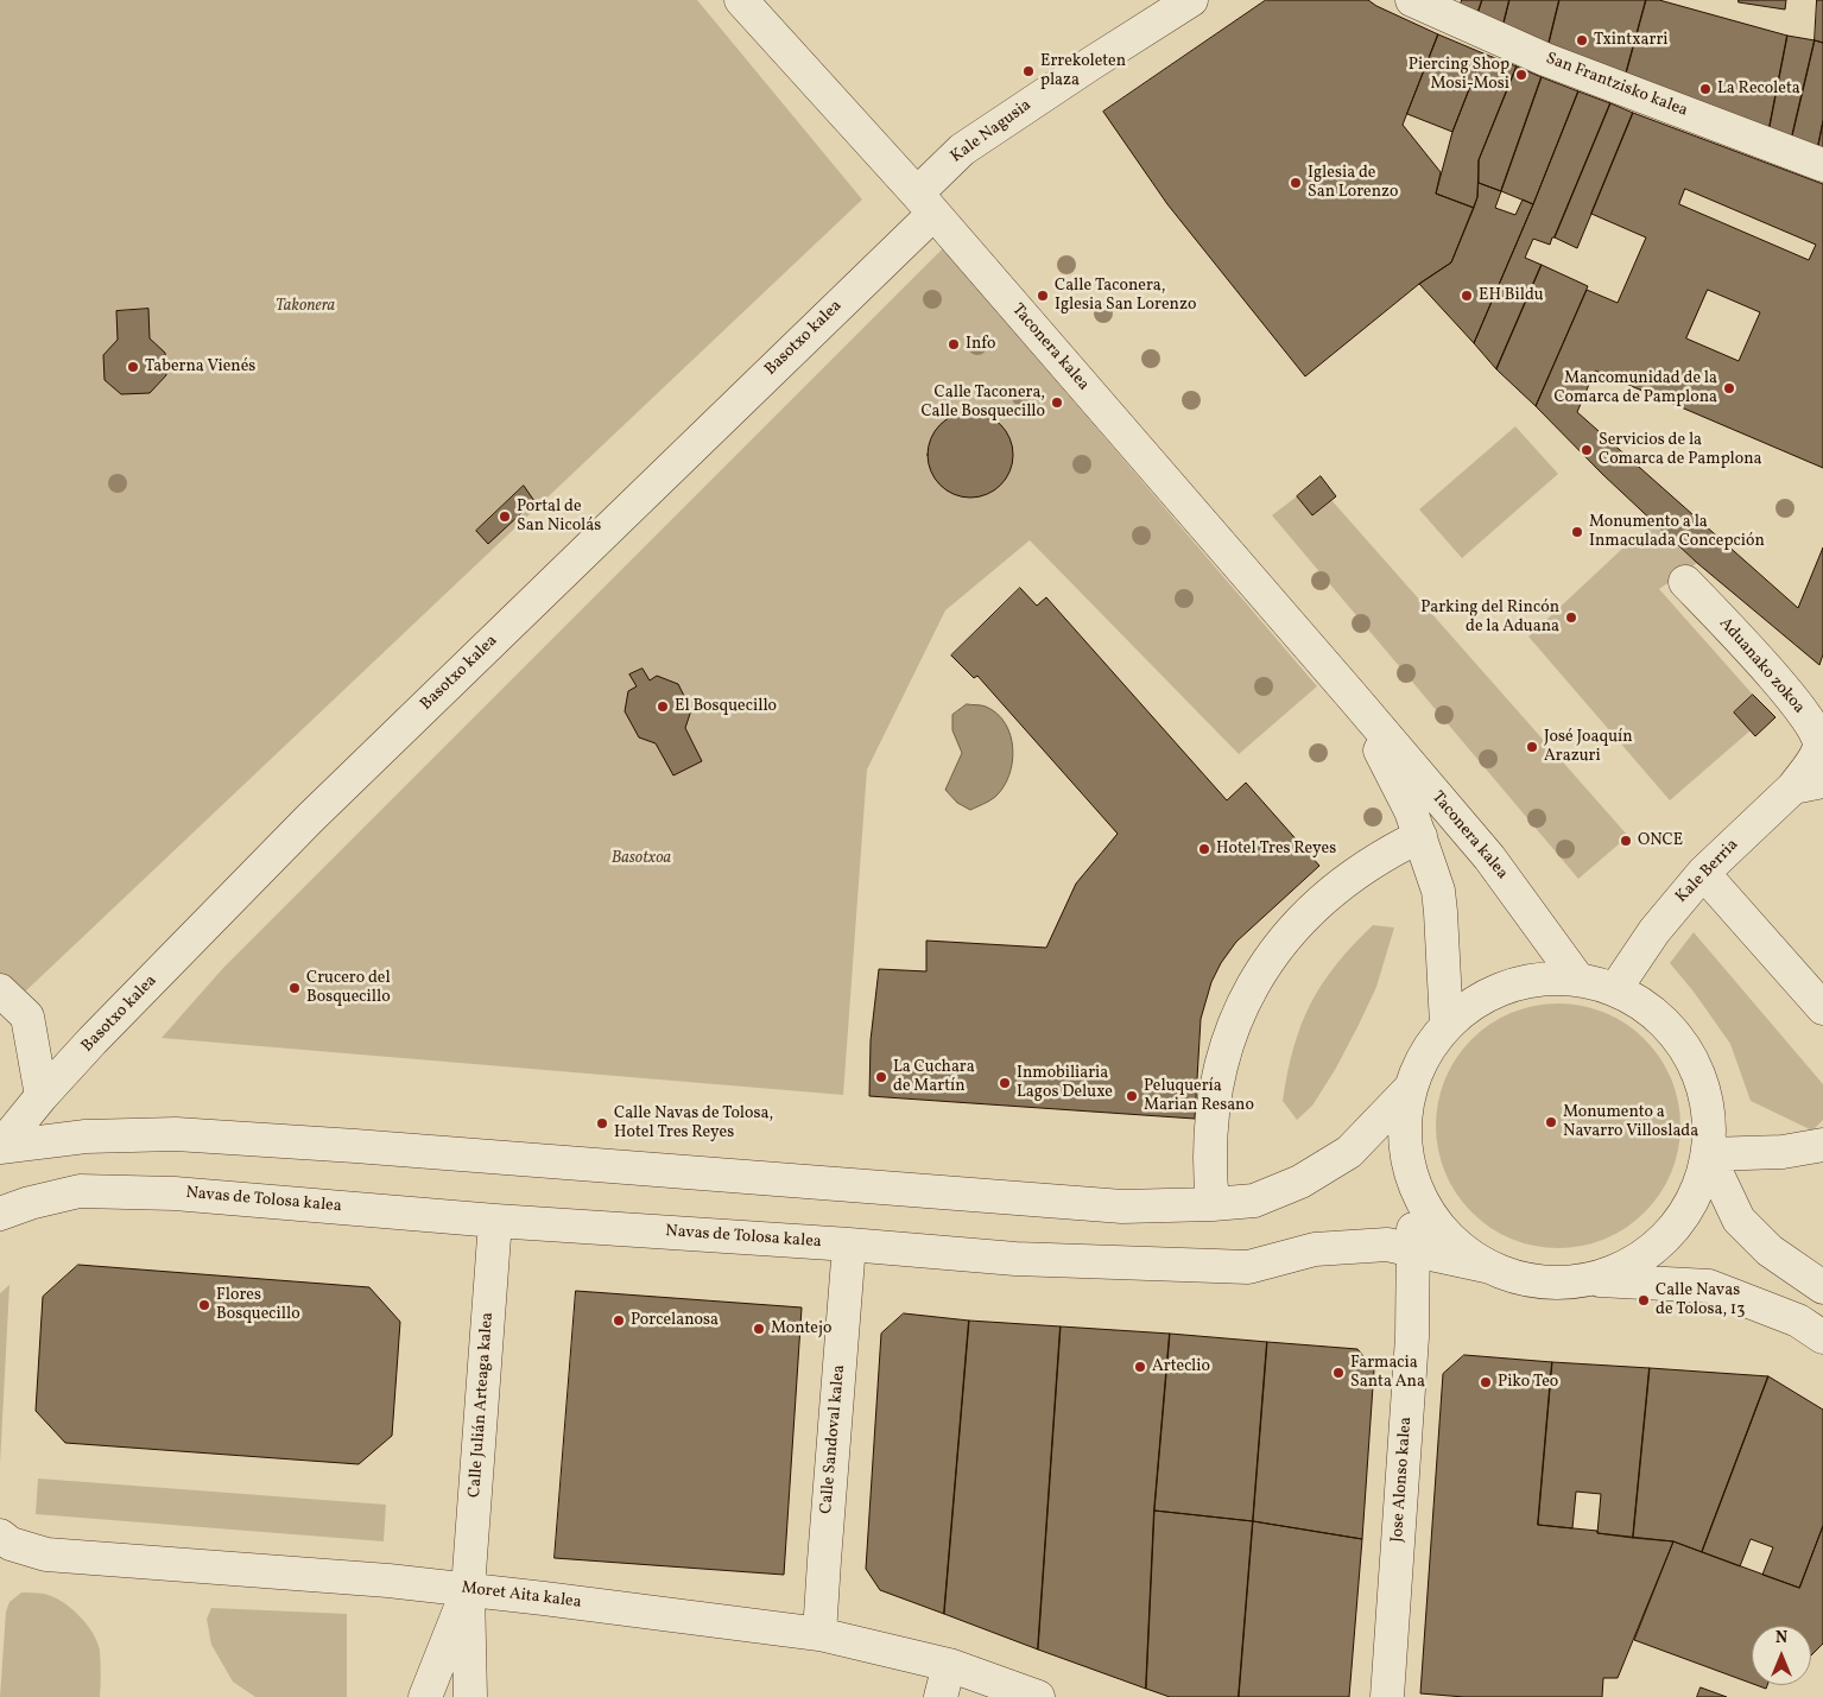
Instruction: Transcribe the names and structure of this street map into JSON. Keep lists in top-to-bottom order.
{
  "streets": {
    "street": [
      "San Frantzisko kalea",
      "Kale Nagusia",
      "Basotxo kalea",
      "Taconera kalea",
      "Aduanako zokoa",
      "Kale Berria",
      "Navas de Tolosa kalea",
      "Calle Julián Arteaga kalea",
      "Calle Sandoval kalea",
      "Jose Alonso kalea",
      "Moret Aita kalea"
    ]
  },
  "crossings": [
    ["Kale Nagusia", "Basotxo kalea"],
    ["Kale Nagusia", "Taconera kalea"],
    ["Basotxo kalea", "Taconera kalea"],
    ["Aduanako zokoa", "Kale Berria"],
    ["Navas de Tolosa kalea", "Calle Julián Arteaga kalea"],
    ["Navas de Tolosa kalea", "Calle Sandoval kalea"],
    ["Navas de Tolosa kalea", "Jose Alonso kalea"],
    ["Calle Julián Arteaga kalea", "Moret Aita kalea"],
    ["Calle Sandoval kalea", "Moret Aita kalea"]
  ],
  "parks": ["Takonera", "Basotxoa"],
  "places": [
    "Txintxarri",
    "Errekoleten plaza",
    "Piercing Shop Mosi-Mosi",
    "La Recoleta",
    "Iglesia de San Lorenzo",
    "Calle Taconera, Iglesia San Lorenzo",
    "EH Bildu",
    "Info",
    "Taberna Vienés",
    "Mancomunidad de la Comarca de Pamplona",
    "Calle Taconera, Calle Bosquecillo",
    "Servicios de la Comarca de Pamplona",
    "Portal de San Nicolás",
    "Monumento a la Inmaculada Concepción",
    "Parking del Rincón de la Aduana",
    "El Bosquecillo",
    "José Joaquín Arazuri",
    "ONCE",
    "Hotel Tres Reyes",
    "Crucero del Bosquecillo",
    "La Cuchara de Martín",
    "Inmobiliaria Lagos Deluxe",
    "Peluquería Marian Resano",
    "Monumento a Navarro Villoslada",
    "Calle Navas de Tolosa, Hotel Tres Reyes",
    "Calle Navas de Tolosa, 13",
    "Flores Bosquecillo",
    "Porcelanosa",
    "Montejo",
    "Arteclio",
    "Farmacia Santa Ana",
    "Piko Teo"
  ],
  "north": "top"
}
